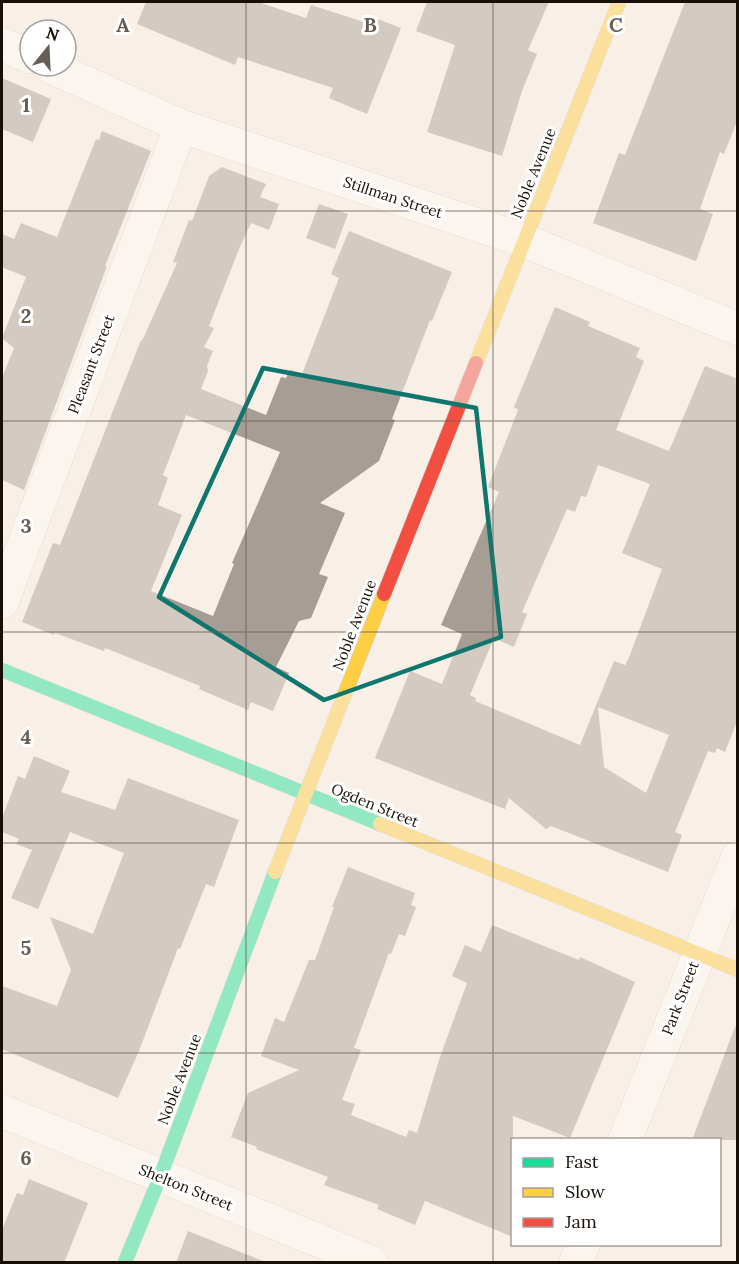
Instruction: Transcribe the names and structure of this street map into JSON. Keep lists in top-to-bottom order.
{
  "streets": {
    "main road": ["Noble Avenue", "Ogden Street"],
    "street": [
      "Stillman Street",
      "Pleasant Street",
      "Park Street",
      "Shelton Street"
    ]
  },
  "crossings": [
    ["Noble Avenue", "Stillman Street"],
    ["Noble Avenue", "Ogden Street"],
    ["Noble Avenue", "Shelton Street"],
    ["Stillman Street", "Pleasant Street"],
    ["Ogden Street", "Park Street"]
  ],
  "legend": ["Fast", "Slow", "Jam"],
  "north": "top",
  "grid": {
    "columns": ["A", "B", "C"],
    "rows": [
      "1",
      "2",
      "3",
      "4",
      "5",
      "6"
    ]
  }
}
